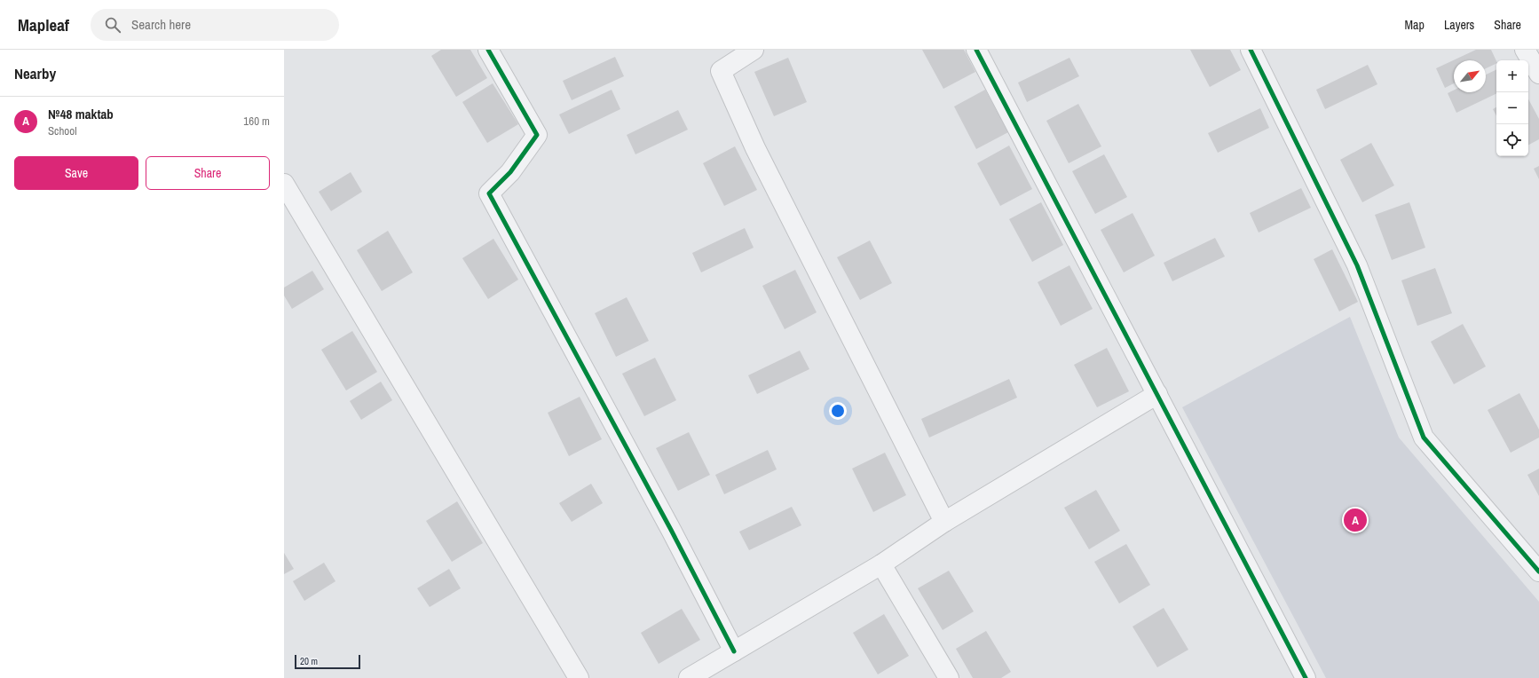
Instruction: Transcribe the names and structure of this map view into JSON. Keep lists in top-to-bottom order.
{
  "scale_bar": "20 m",
  "north": "top right",
  "page": {
    "header": "Mapleaf",
    "search": "Search here",
    "nav": ["Map", "Layers", "Share"],
    "heading": "Nearby",
    "map_buttons": ["+", "−"],
    "list": [
      {
        "mark": "A",
        "name": "№48 maktab",
        "note": "School",
        "value": "160 m"
      }
    ],
    "buttons": ["Save", "Share"],
    "pins": "A",
    "scale": "20 m"
  }
}
